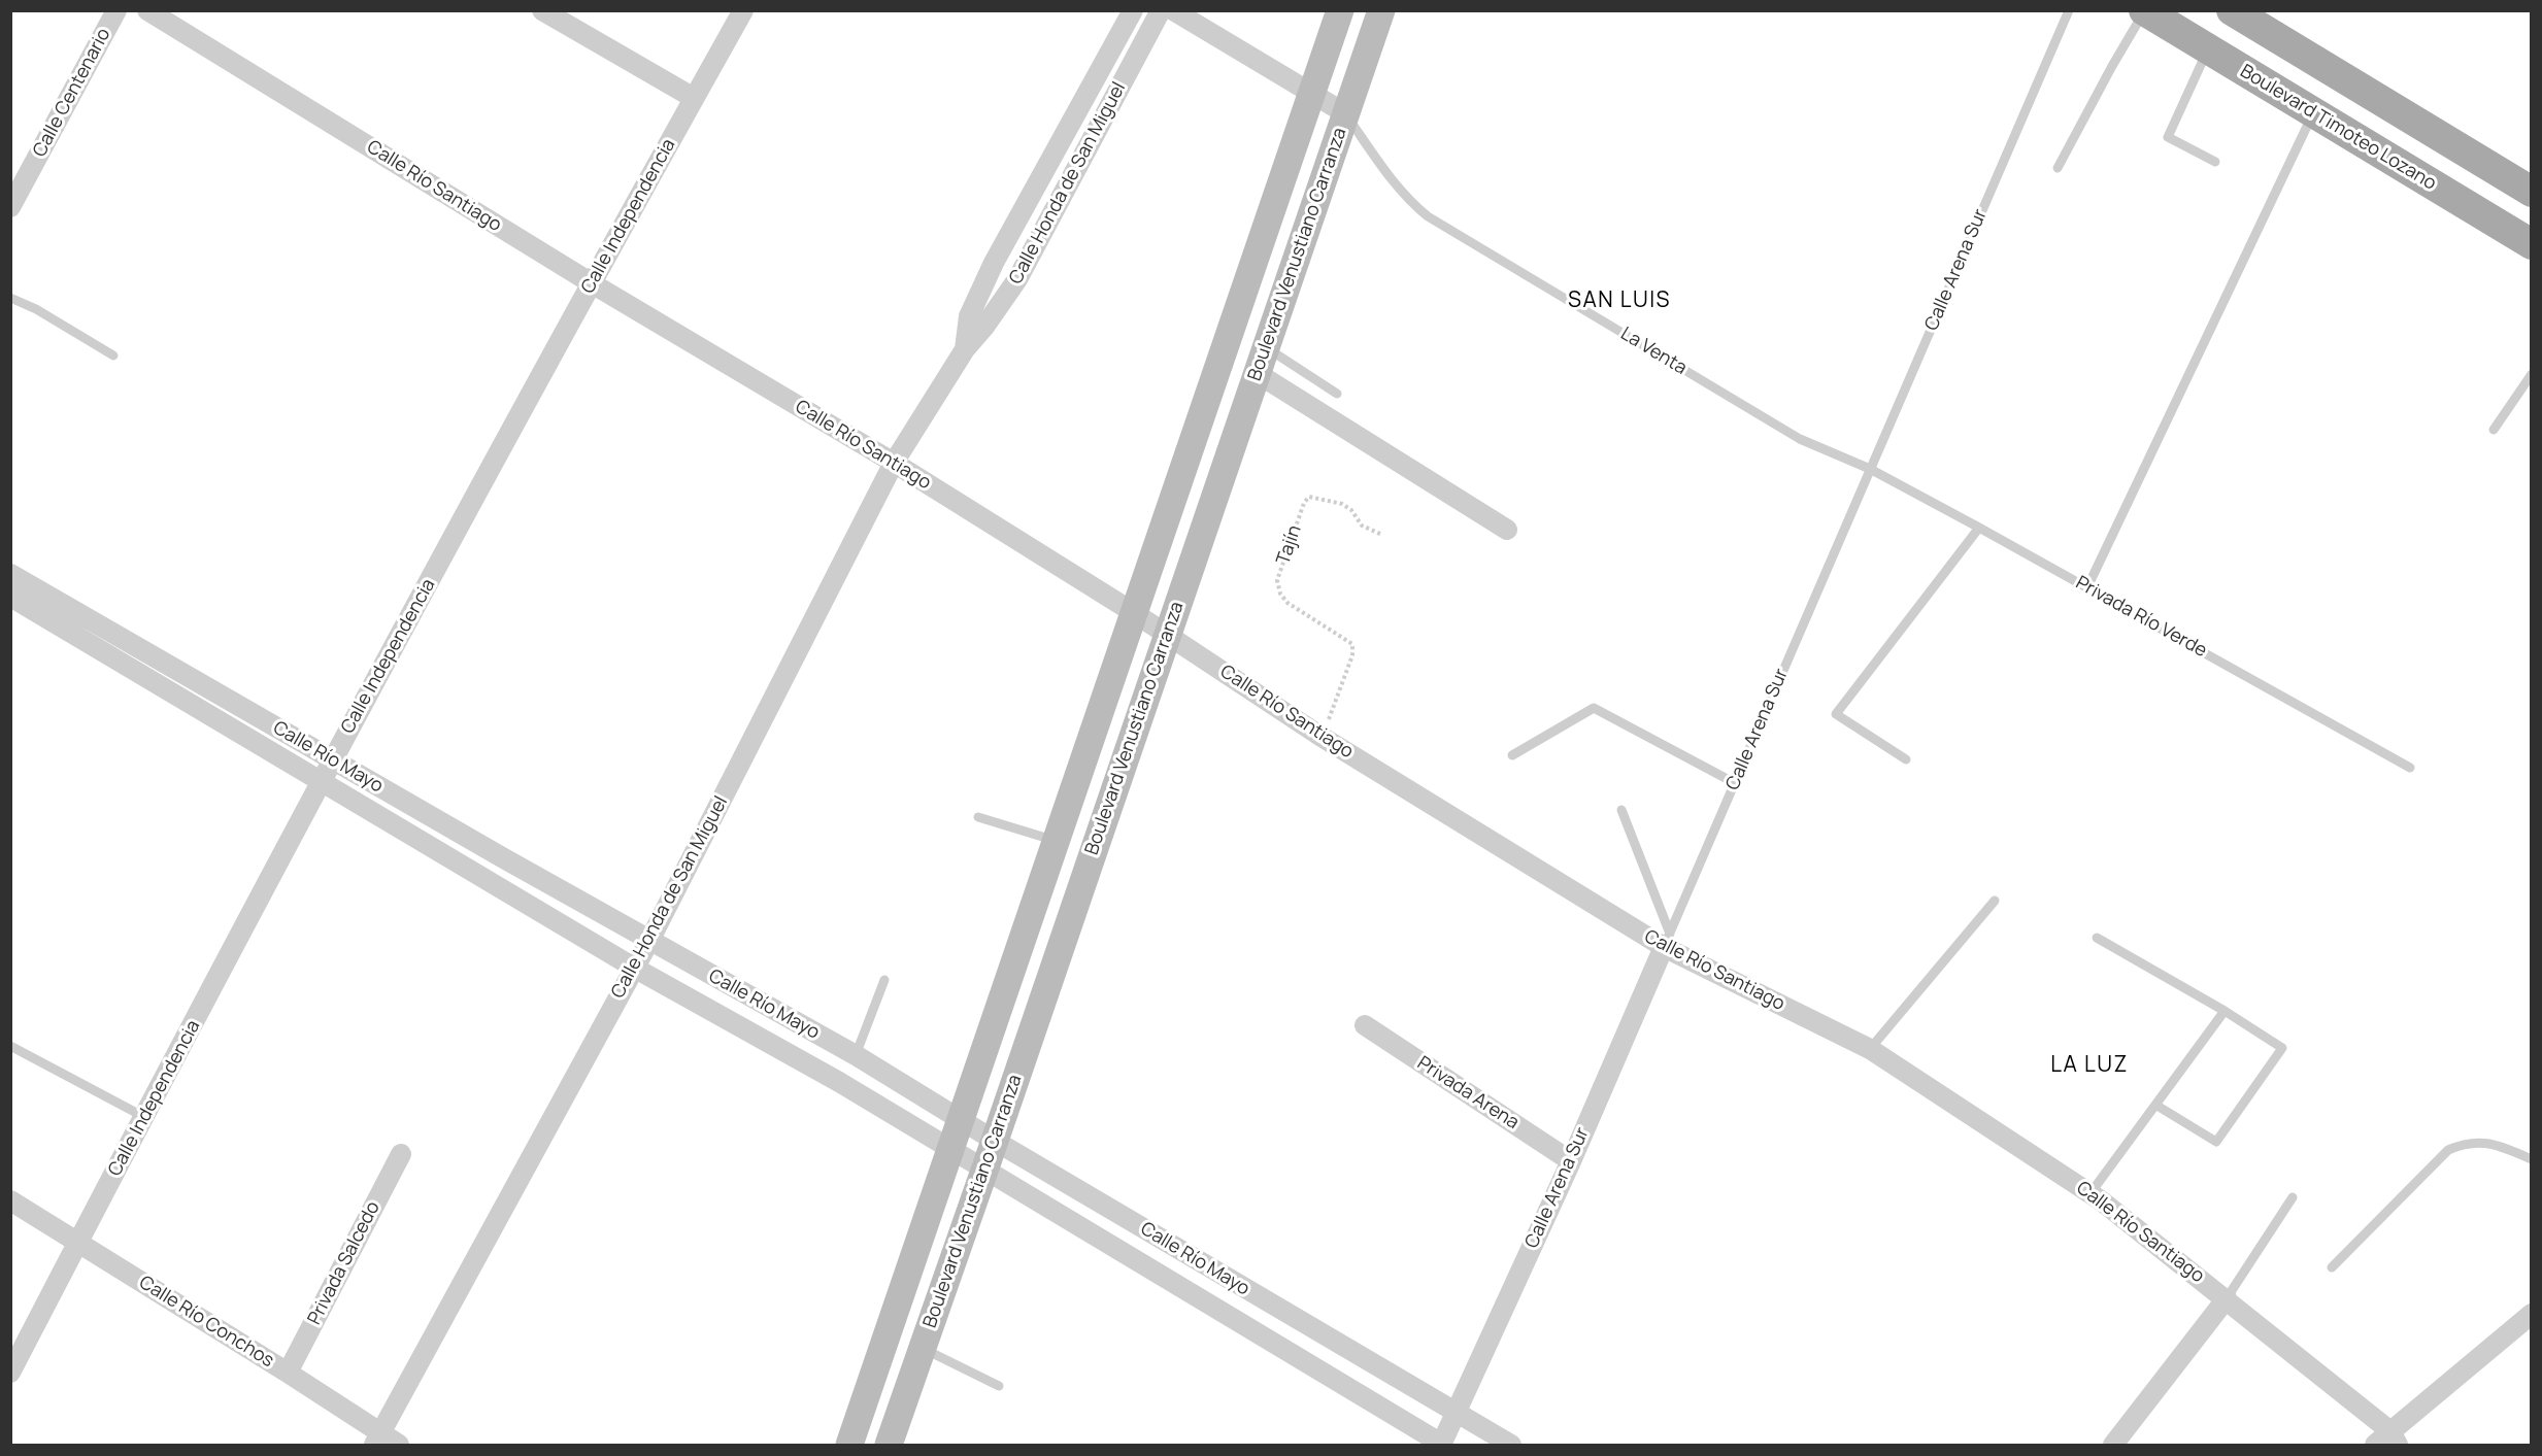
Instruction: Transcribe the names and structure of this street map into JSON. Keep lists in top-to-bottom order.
{
  "streets": {
    "main road": ["Boulevard Timoteo Lozano", "Boulevard Venustiano Carranza"],
    "street": [
      "Calle Centenario",
      "Calle Honda de San Miguel",
      "Calle Río Santiago",
      "Calle Independencia",
      "Calle Arena Sur",
      "Calle Río Mayo",
      "Privada Arena",
      "Privada Salcedo",
      "Calle Río Conchos"
    ],
    "lane": ["La Venta", "Privada Río Verde"],
    "path": ["Tajín"]
  },
  "crossings": [
    ["Calle Honda de San Miguel", "Calle Río Santiago"],
    ["Calle Honda de San Miguel", "Calle Río Mayo"],
    ["Calle Honda de San Miguel", "Calle Río Conchos"],
    ["Calle Río Santiago", "Calle Independencia"],
    ["Calle Río Santiago", "Boulevard Venustiano Carranza"],
    ["Calle Río Santiago", "Calle Arena Sur"],
    ["Calle Río Santiago", "Tajín"],
    ["Calle Independencia", "Calle Río Mayo"],
    ["Calle Independencia", "Calle Río Conchos"],
    ["Boulevard Venustiano Carranza", "La Venta"],
    ["Boulevard Venustiano Carranza", "Calle Río Mayo"],
    ["Calle Arena Sur", "La Venta"],
    ["Calle Arena Sur", "Privada Río Verde"],
    ["Calle Arena Sur", "Calle Río Mayo"],
    ["Calle Arena Sur", "Privada Arena"],
    ["La Venta", "Privada Río Verde"],
    ["Privada Salcedo", "Calle Río Conchos"]
  ],
  "districts": ["SAN LUIS", "LA LUZ"]
}
